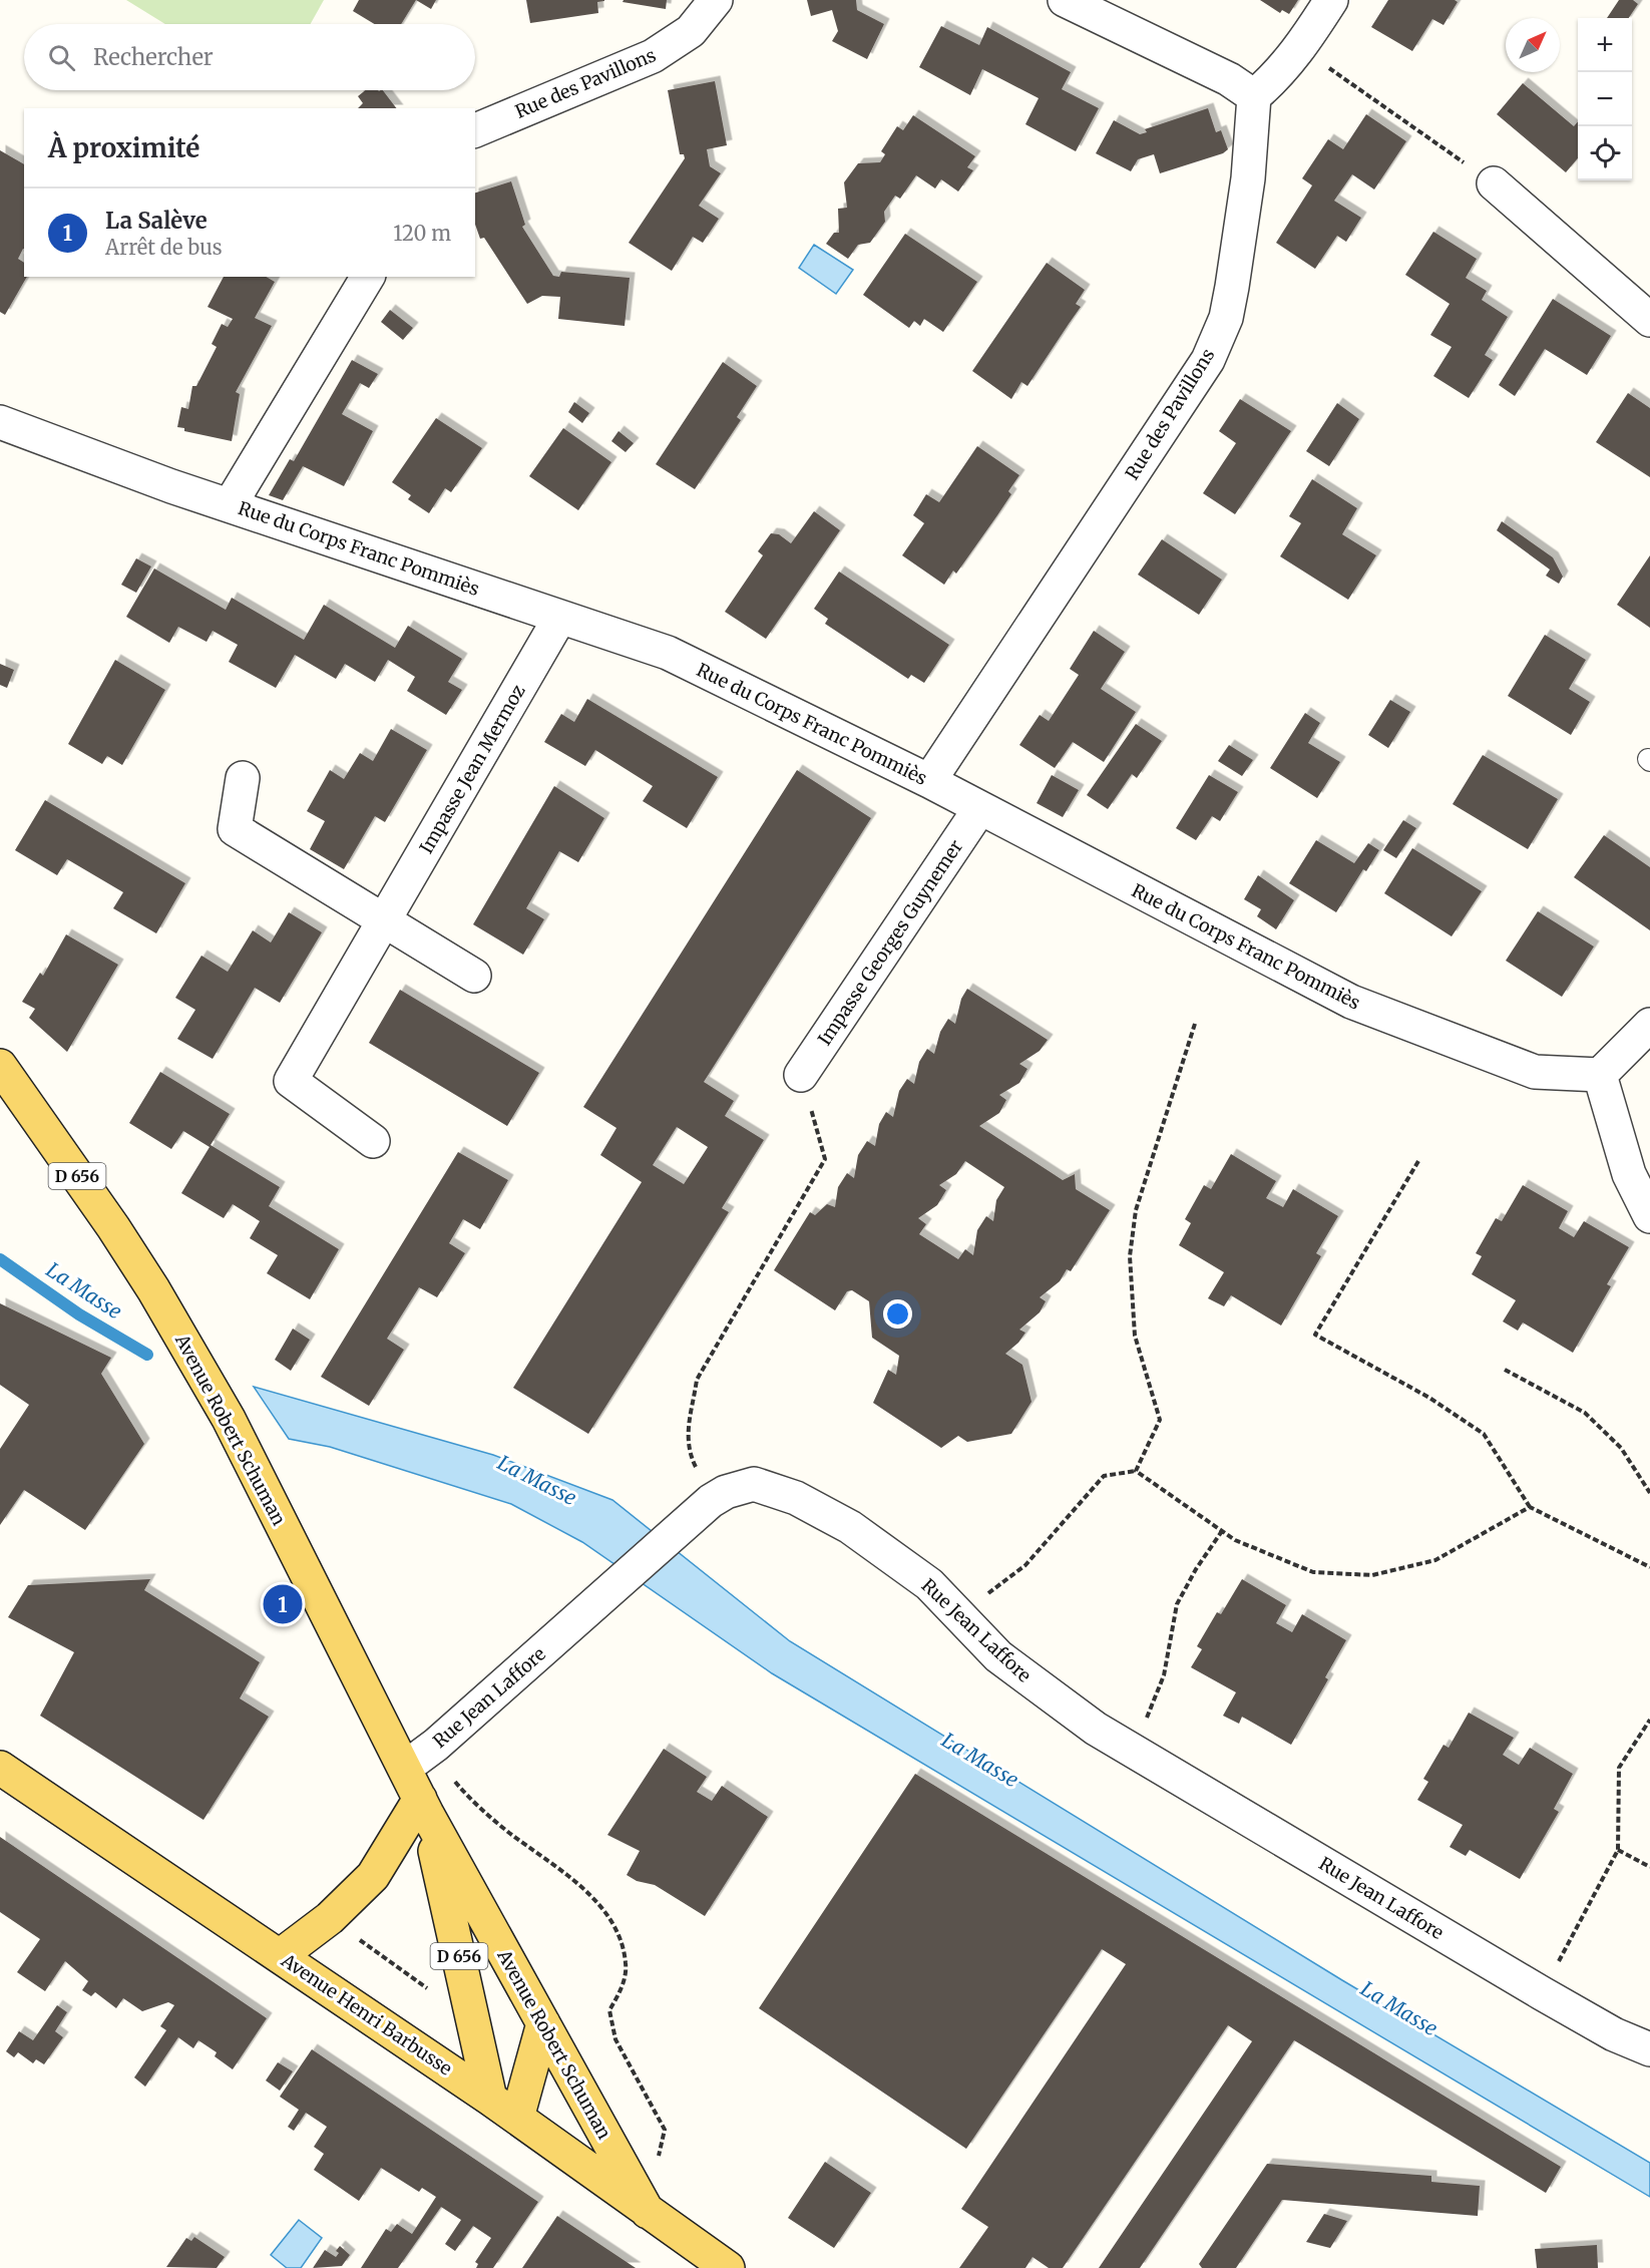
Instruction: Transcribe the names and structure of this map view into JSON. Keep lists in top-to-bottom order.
{
  "streets": {
    "main road": ["D 656", "Avenue Robert Schuman", "Avenue Henri Barbusse"],
    "street": [
      "Rue des Pavillons",
      "Rue du Corps Franc Pommiès",
      "Impasse Jean Mermoz",
      "Impasse Georges Guynemer",
      "Rue Jean Laffore"
    ]
  },
  "crossings": [
    ["Rue des Pavillons", "Rue du Corps Franc Pommiès"],
    ["Rue du Corps Franc Pommiès", "Impasse Jean Mermoz"],
    ["Rue du Corps Franc Pommiès", "Impasse Georges Guynemer"],
    ["Avenue Robert Schuman", "Rue Jean Laffore"],
    ["Avenue Robert Schuman", "Avenue Henri Barbusse"]
  ],
  "water": ["La Masse"],
  "north": "top right",
  "page": {
    "map_buttons": ["+", "−"],
    "search": "Rechercher",
    "heading": "À proximité",
    "list": [
      {
        "mark": "1",
        "name": "La Salève",
        "note": "Arrêt de bus",
        "value": "120 m"
      }
    ],
    "pins": "1"
  }
}
